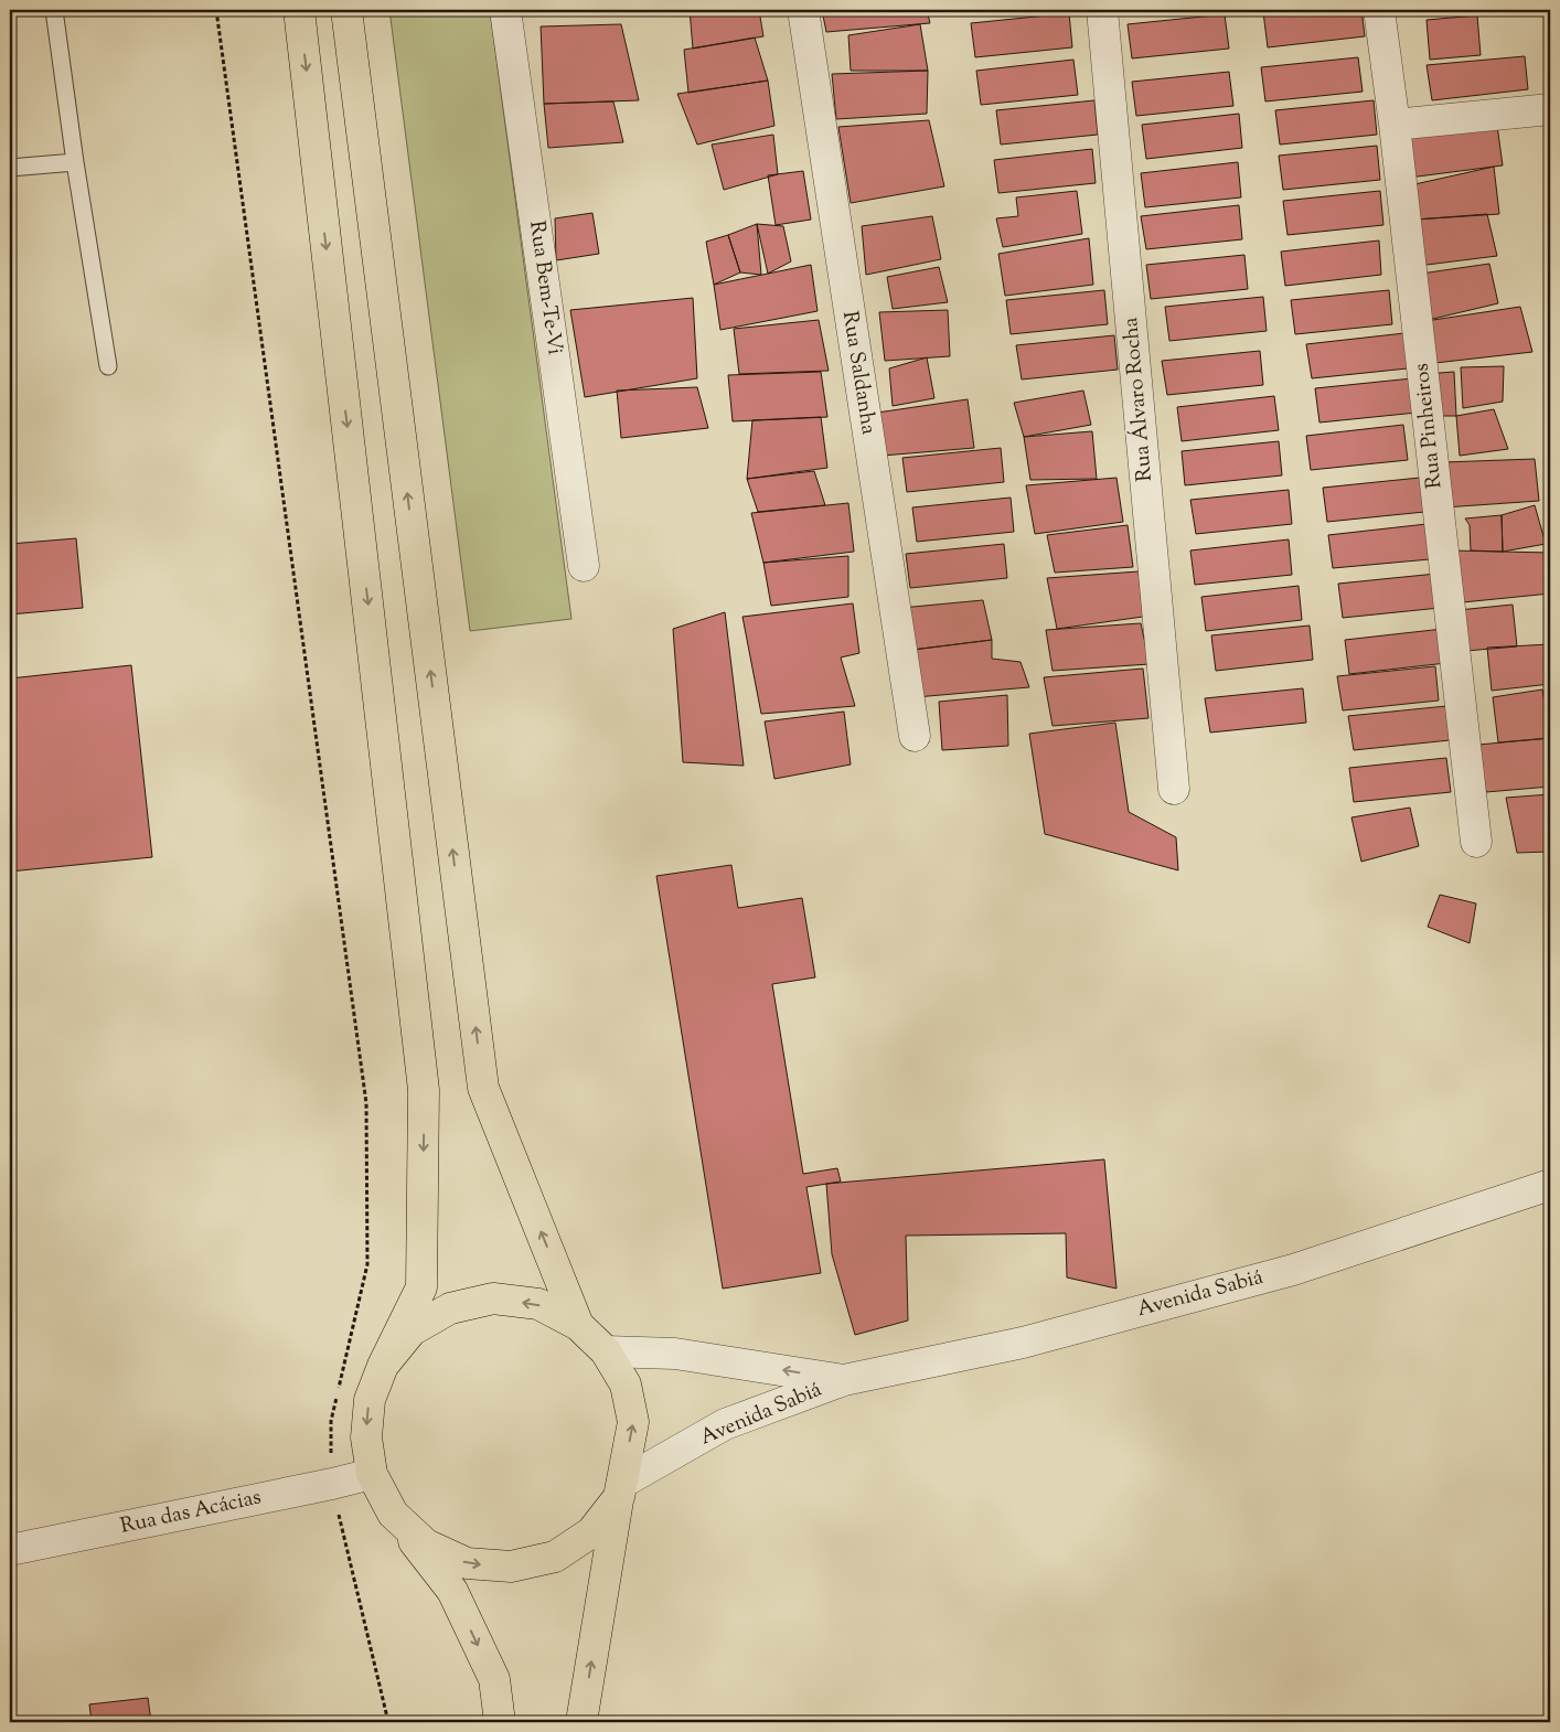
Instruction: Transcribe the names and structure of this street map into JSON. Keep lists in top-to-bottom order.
{
  "streets": {
    "street": [
      "Rua Bem-Te-Vi",
      "Rua Saldanha",
      "Rua Álvaro Rocha",
      "Rua Pinheiros",
      "Avenida Sabiá",
      "Rua das Acácias"
    ]
  }
}
